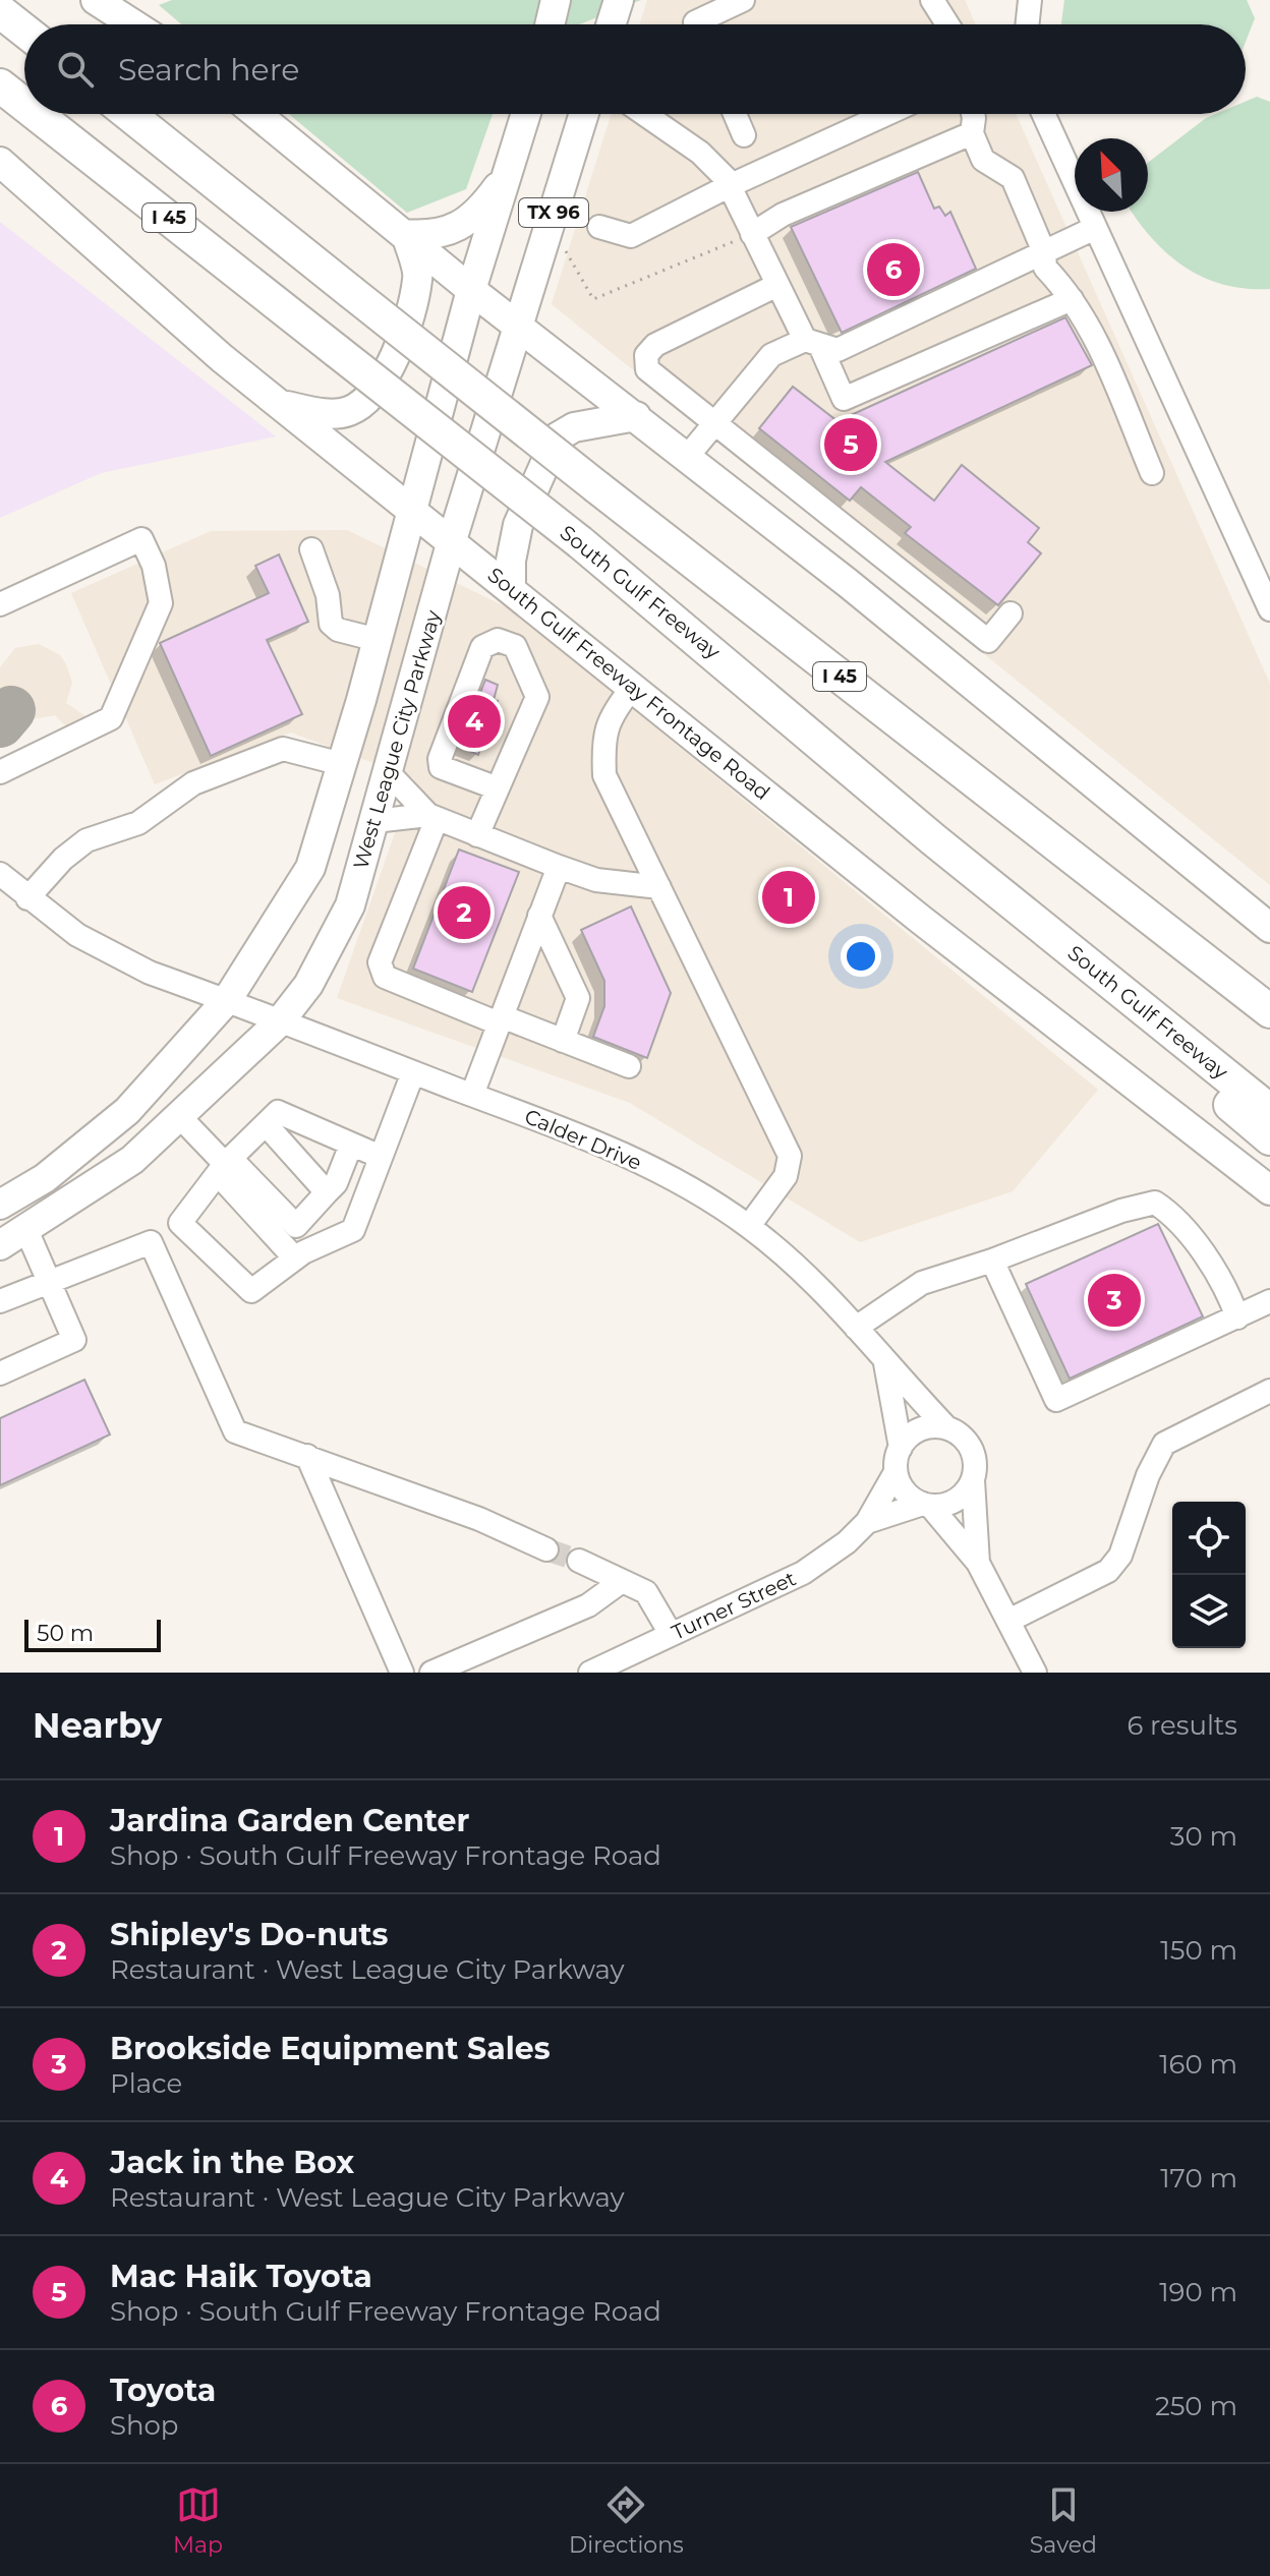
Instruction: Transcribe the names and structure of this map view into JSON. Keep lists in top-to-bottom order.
{
  "streets": {
    "highway": ["I 45", "South Gulf Freeway"],
    "main road": ["TX 96", "South Gulf Freeway Frontage Road", "West League City Parkway"],
    "street": ["Calder Drive", "Turner Street"]
  },
  "crossings": [
    ["TX 96", "South Gulf Freeway Frontage Road"],
    ["South Gulf Freeway Frontage Road", "West League City Parkway"],
    ["West League City Parkway", "Calder Drive"],
    ["Calder Drive", "Turner Street"]
  ],
  "scale_bar": "50 m",
  "north": "top left",
  "page": {
    "search": "Search here",
    "pins": [
      "6",
      "5",
      "4",
      "1",
      "2",
      "3"
    ],
    "scale": "50 m",
    "heading": ["Nearby", "6 results"],
    "list": [
      {
        "mark": "1",
        "name": "Jardina Garden Center",
        "note": "Shop · South Gulf Freeway Frontage Road",
        "value": "30 m"
      },
      {
        "mark": "2",
        "name": "Shipley's Do-nuts",
        "note": "Restaurant · West League City Parkway",
        "value": "150 m"
      },
      {
        "mark": "3",
        "name": "Brookside Equipment Sales",
        "note": "Place",
        "value": "160 m"
      },
      {
        "mark": "4",
        "name": "Jack in the Box",
        "note": "Restaurant · West League City Parkway",
        "value": "170 m"
      },
      {
        "mark": "5",
        "name": "Mac Haik Toyota",
        "note": "Shop · South Gulf Freeway Frontage Road",
        "value": "190 m"
      },
      {
        "mark": "6",
        "name": "Toyota",
        "note": "Shop",
        "value": "250 m"
      }
    ],
    "nav": ["Map", "Directions", "Saved"]
  }
}
